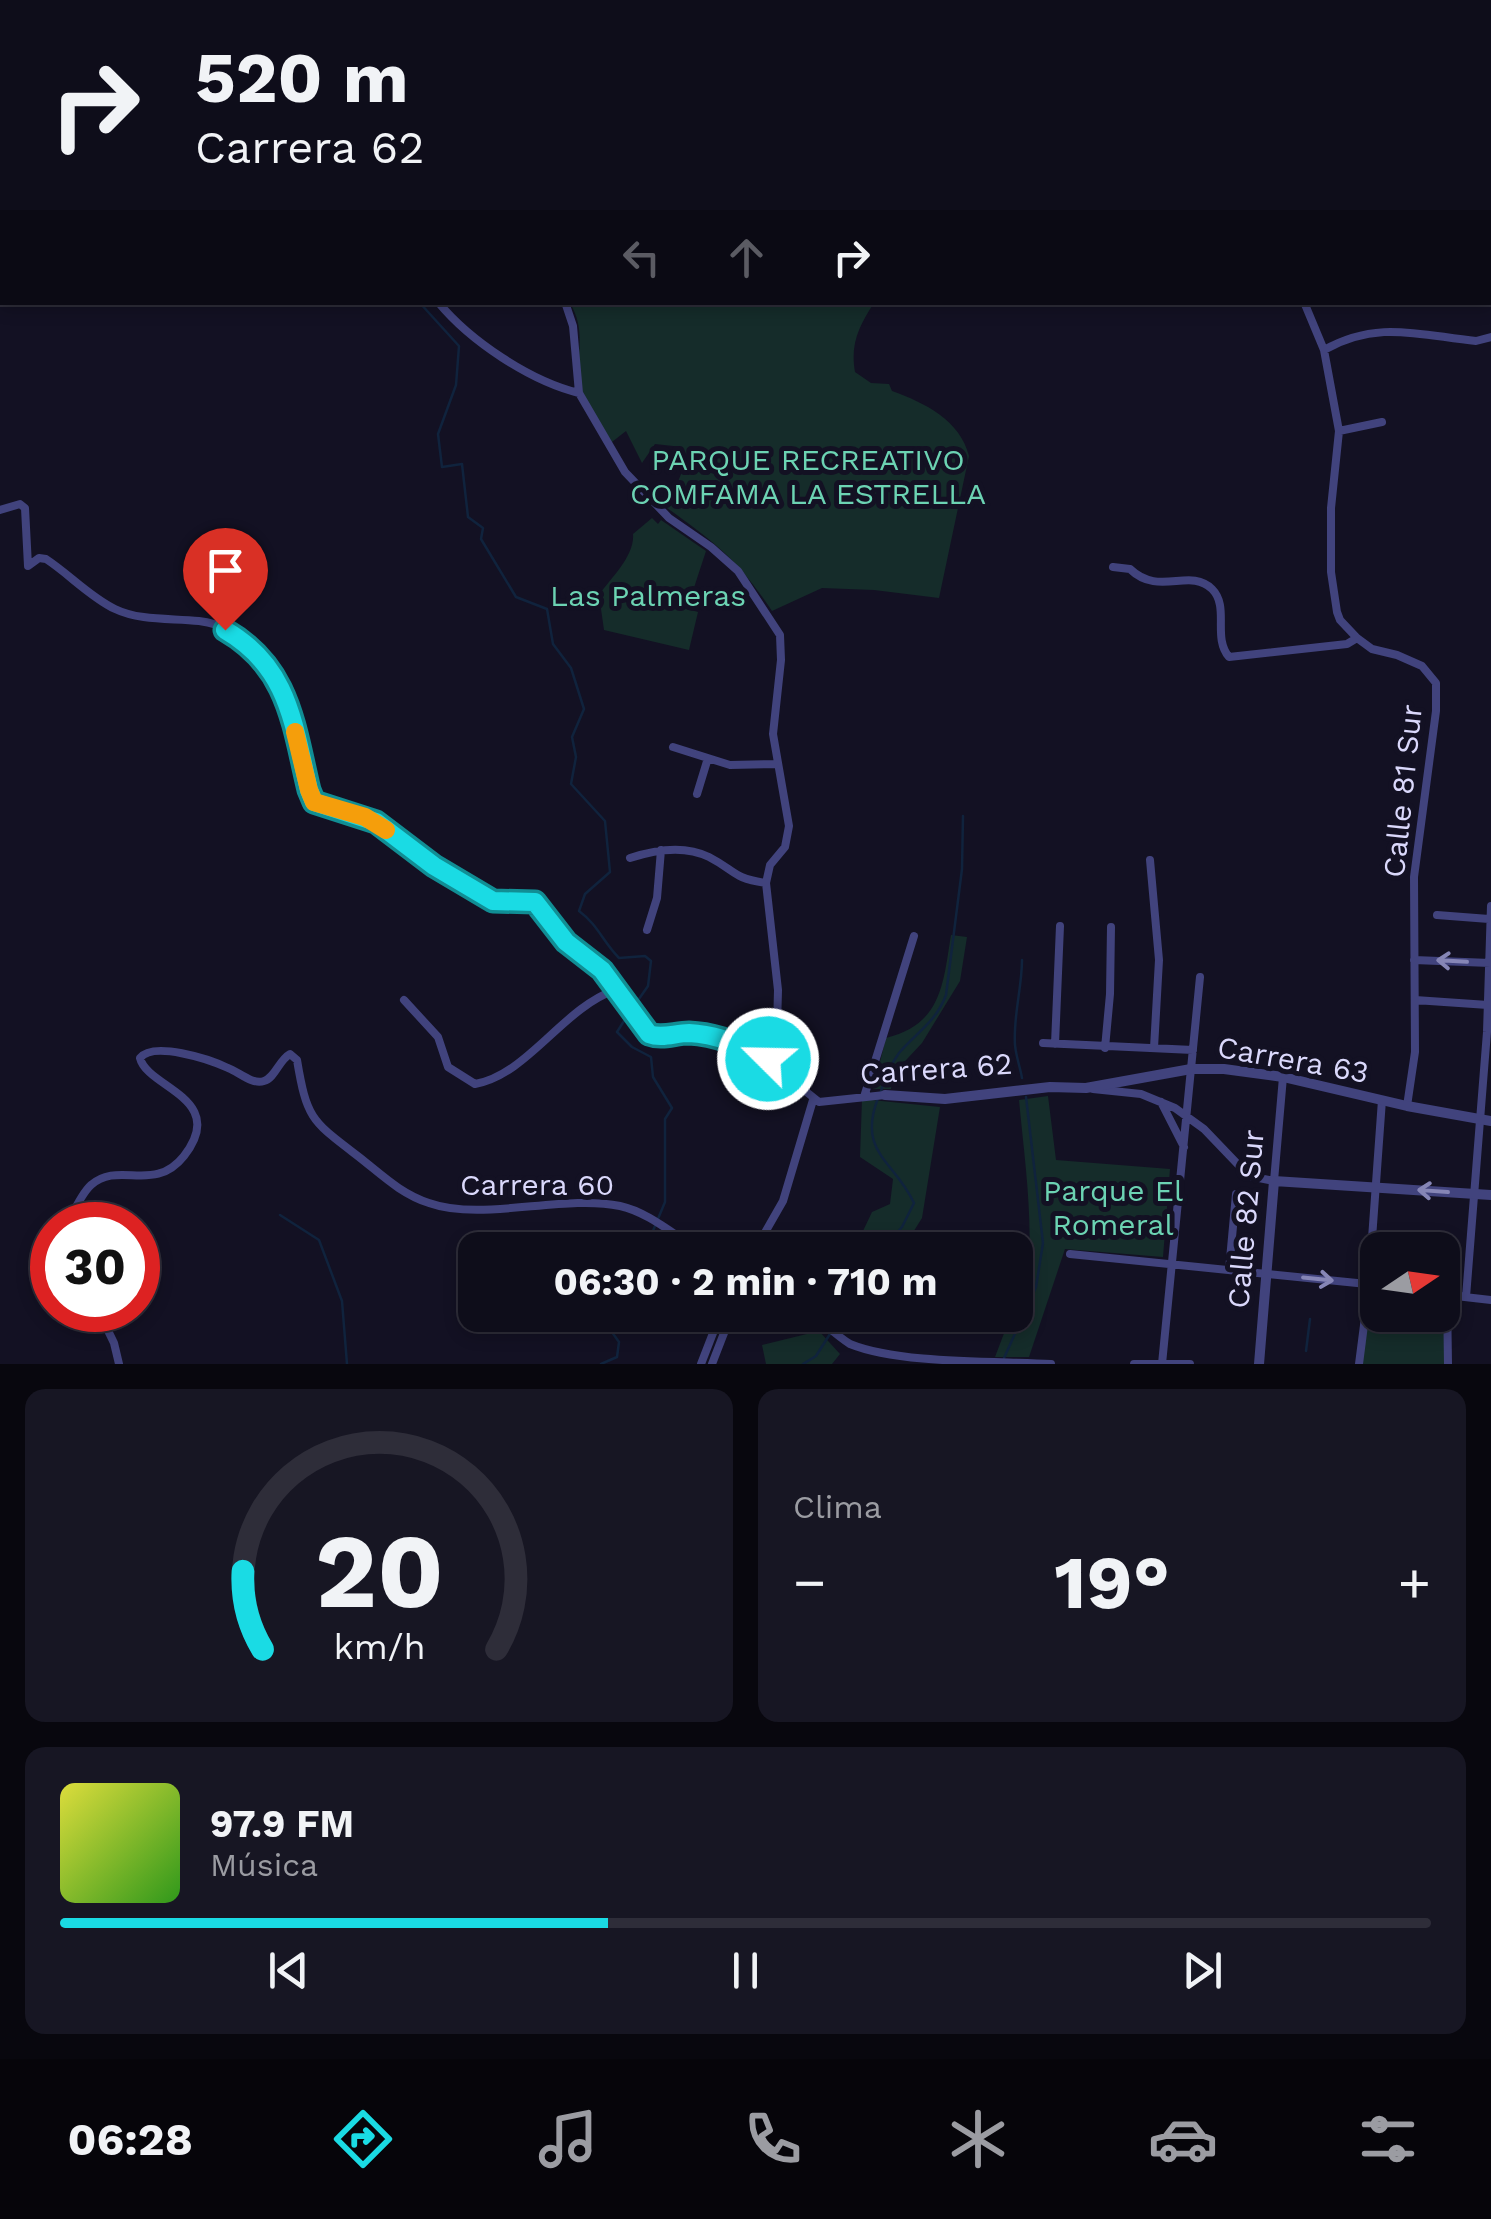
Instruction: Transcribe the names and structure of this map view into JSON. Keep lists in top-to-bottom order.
{
  "streets": {
    "street": [
      "Calle 81 Sur",
      "Carrera 63",
      "Carrera 62",
      "Carrera 60",
      "Calle 82 Sur"
    ]
  },
  "crossings": [
    ["Calle 81 Sur", "Carrera 63"],
    ["Carrera 63", "Carrera 62"],
    ["Carrera 63", "Calle 82 Sur"],
    ["Carrera 62", "Calle 82 Sur"]
  ],
  "parks": ["PARQUE RECREATIVO COMFAMA LA ESTRELLA", "Las Palmeras", "Parque El Romeral"],
  "north": "right",
  "page": {
    "turn": ["520 m", "Carrera 62"],
    "limit": "30",
    "trip": "06:30 · 2 min · 710 m",
    "tile": "Clima",
    "heat": ["−", "19°", "+"],
    "song": ["97.9 FM", "Música"],
    "tabs": "06:28",
    "gauge": ["20", "km/h"]
  }
}
